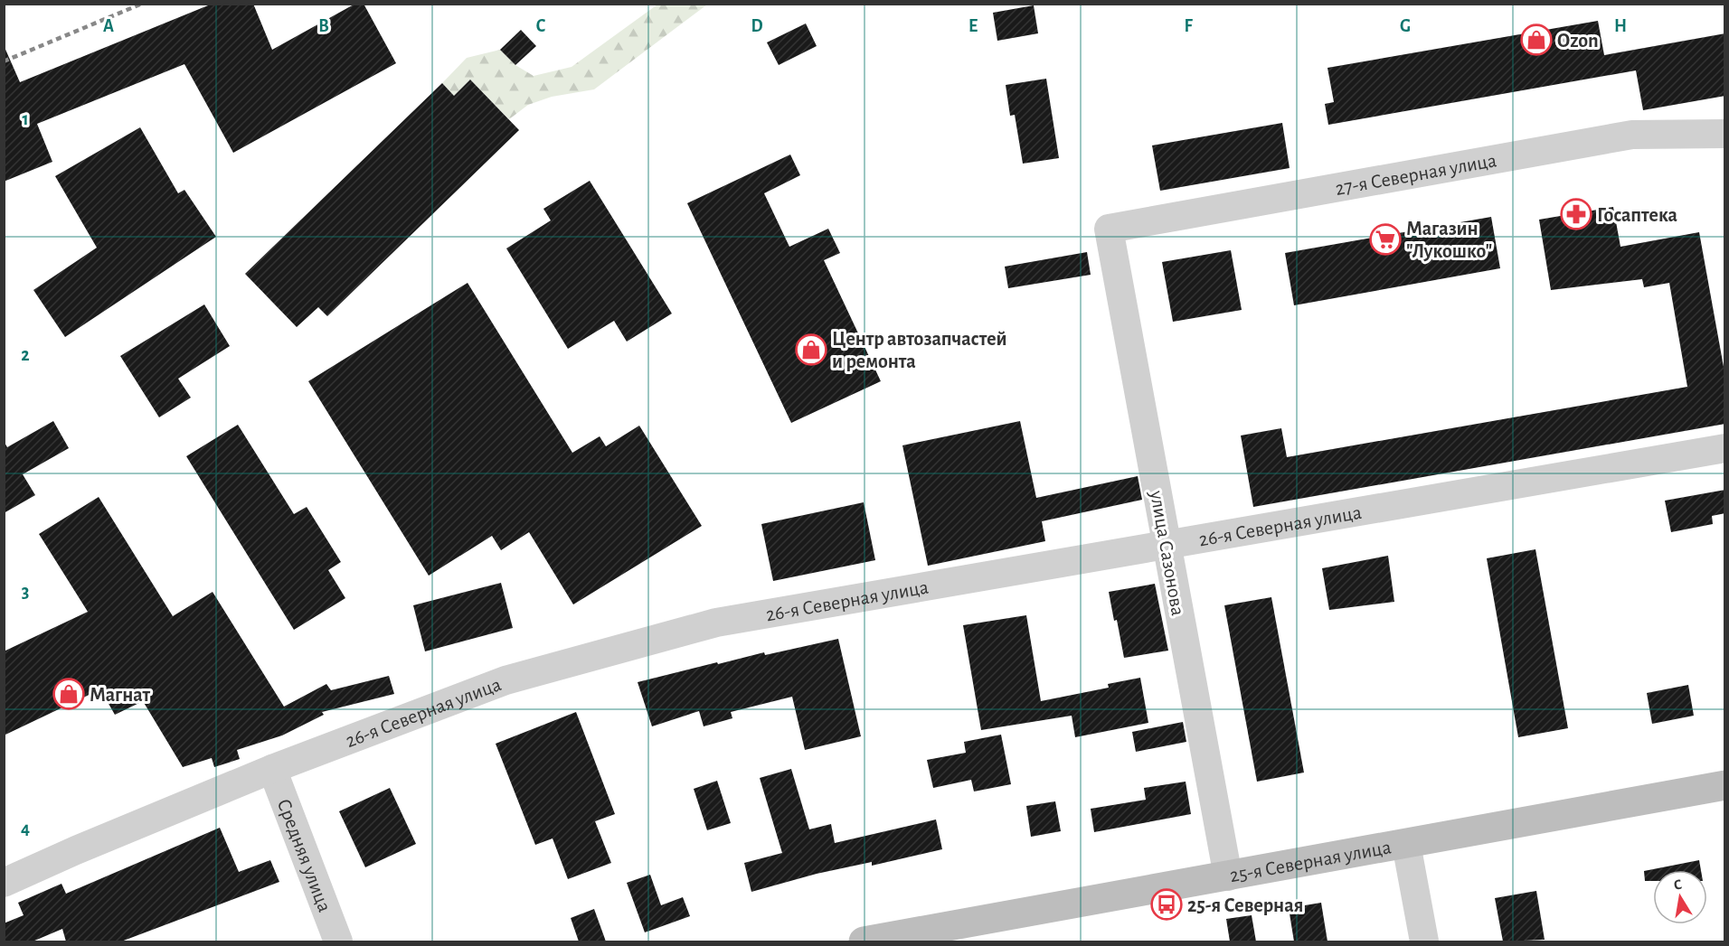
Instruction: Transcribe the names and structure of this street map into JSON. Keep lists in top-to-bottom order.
{
  "streets": {
    "main road": ["25-я Северная улица"],
    "street": [
      "27-я Северная улица",
      "26-я Северная улица",
      "улица Сазонова",
      "Средняя улица"
    ]
  },
  "crossings": [
    ["27-я Северная улица", "улица Сазонова"],
    ["26-я Северная улица", "улица Сазонова"],
    ["26-я Северная улица", "Средняя улица"],
    ["улица Сазонова", "25-я Северная улица"]
  ],
  "places": {
    "shop": ["Ozon", "Центр автозапчастей и ремонта", "Магнат"],
    "pharmacy": ["Госаптека"],
    "supermarket": ["Магазин \"Лукошко\""],
    "bus stop": ["25-я Северная"]
  },
  "north": "top",
  "grid": {
    "columns": [
      "A",
      "B",
      "C",
      "D",
      "E",
      "F",
      "G",
      "H"
    ],
    "rows": [
      "1",
      "2",
      "3",
      "4"
    ]
  }
}
